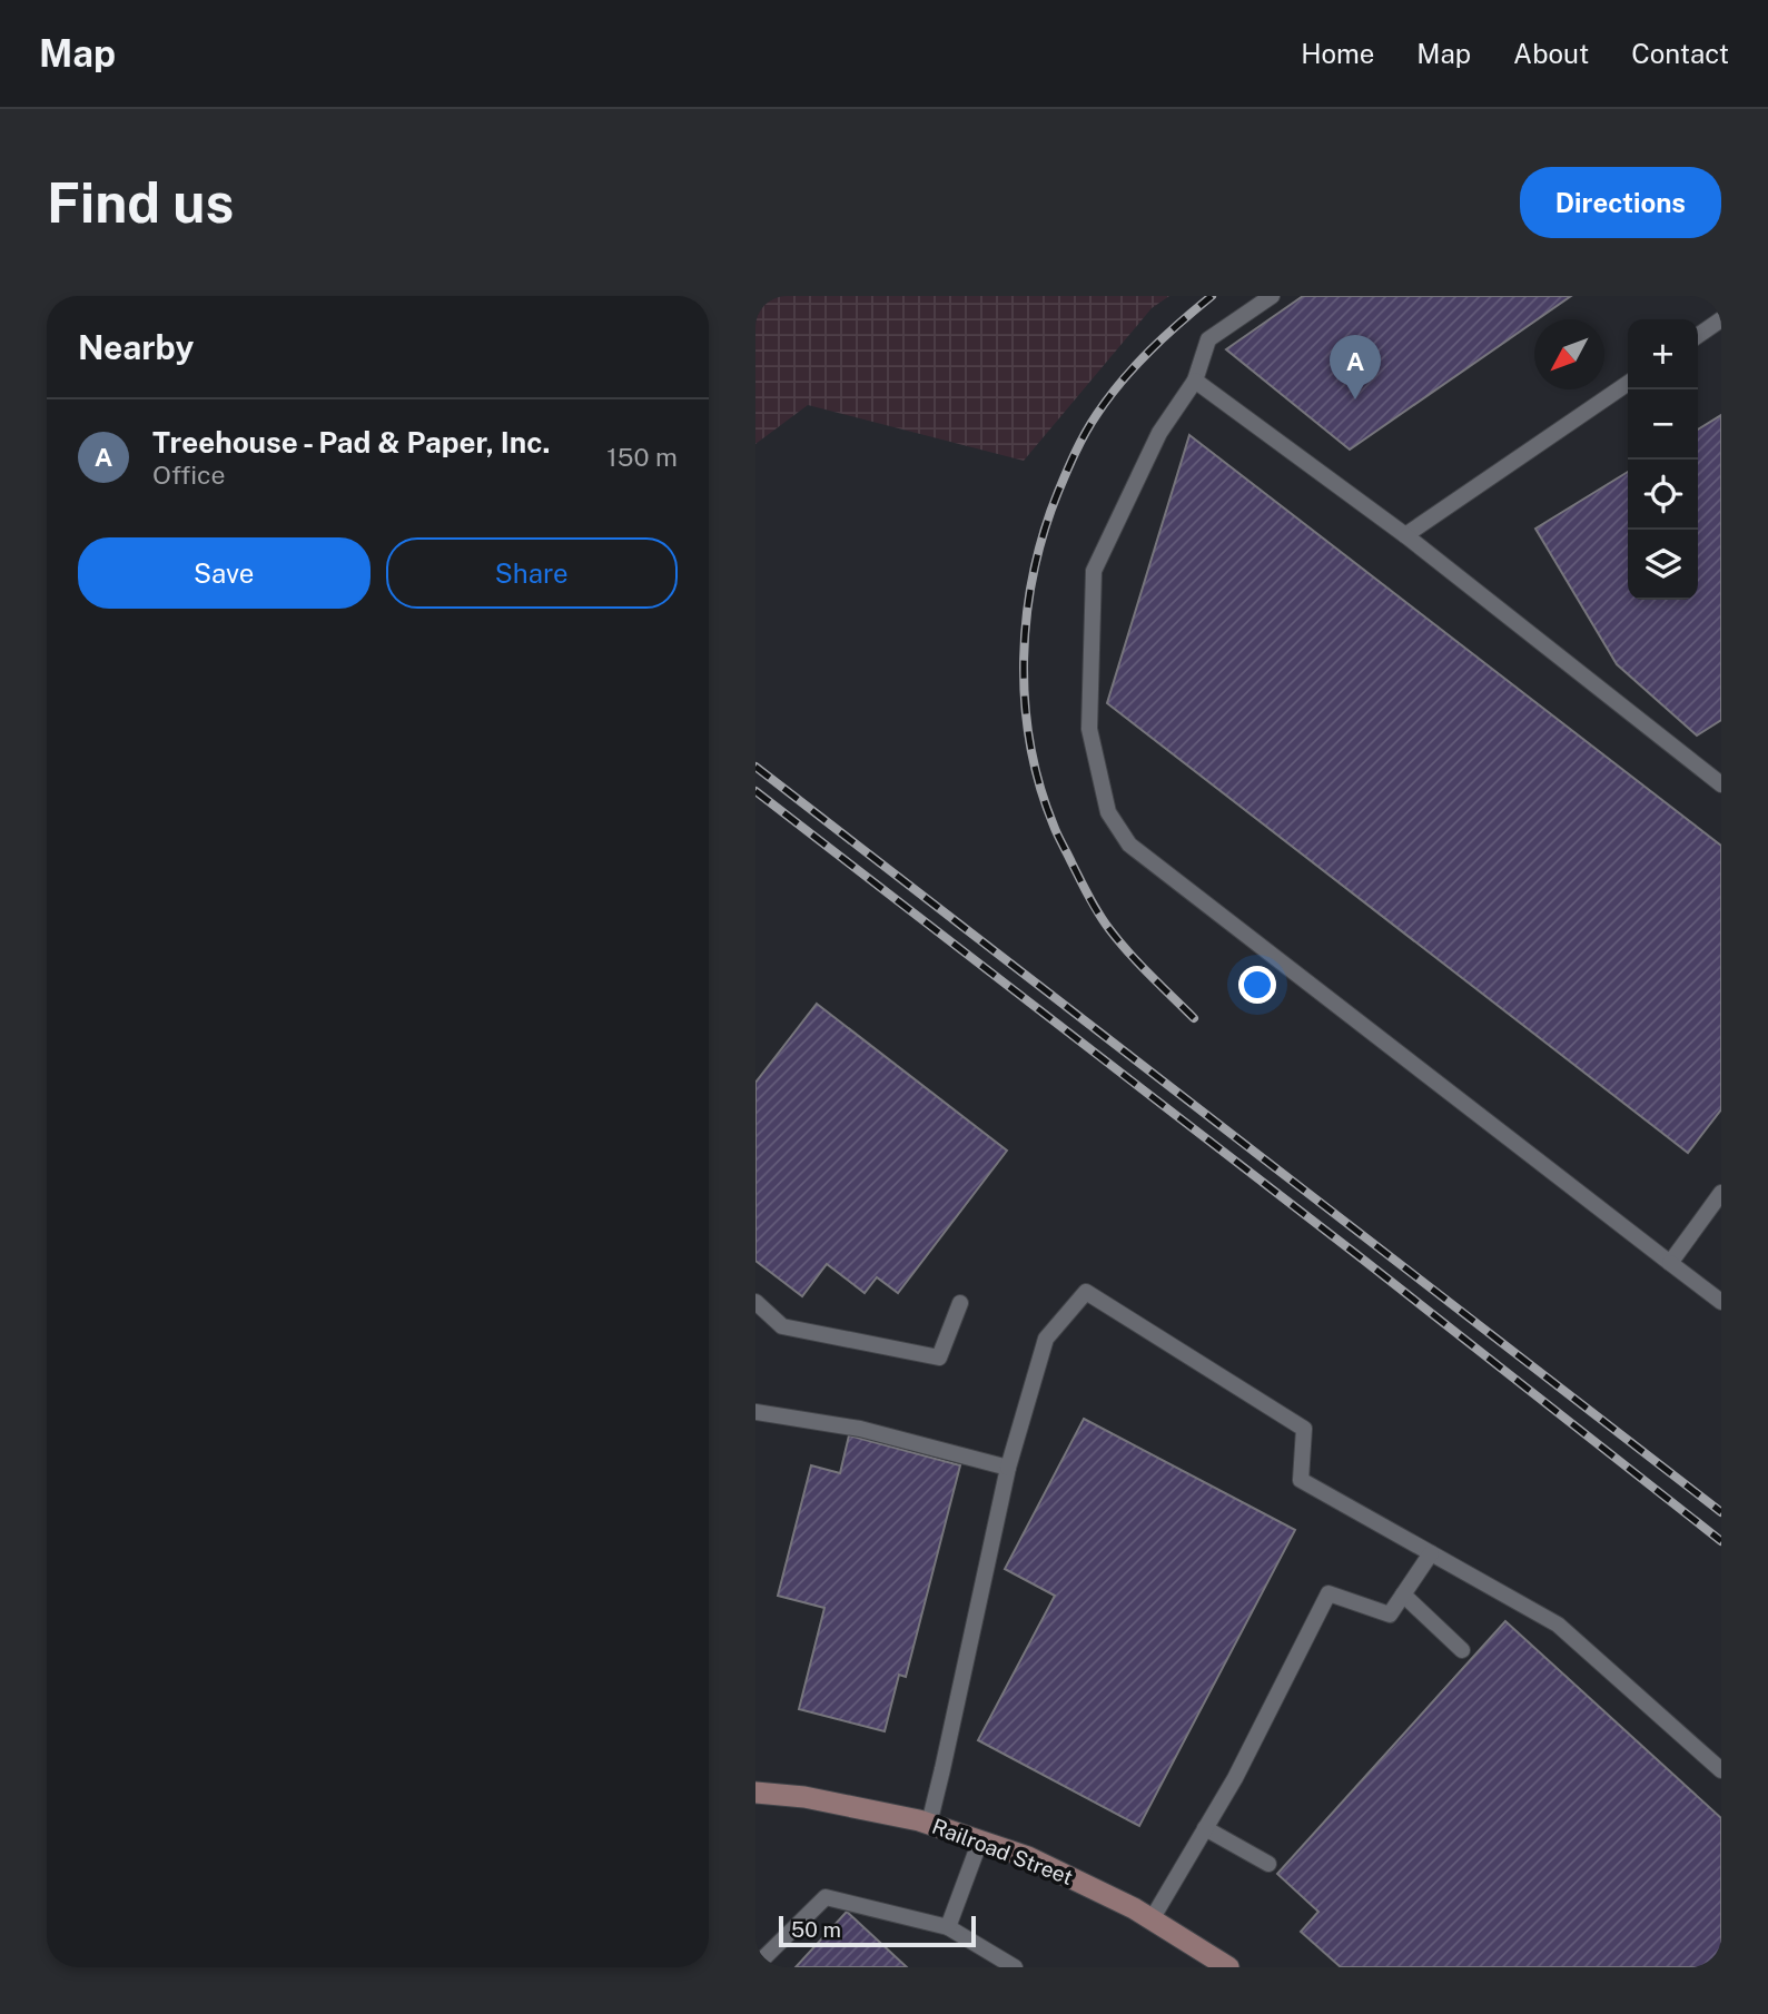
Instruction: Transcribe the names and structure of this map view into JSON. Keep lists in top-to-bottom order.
{
  "streets": {
    "main road": ["Railroad Street"]
  },
  "scale_bar": "50 m",
  "north": "bottom left",
  "page": {
    "header": "Map",
    "nav": [
      "Home",
      "Map",
      "About",
      "Contact"
    ],
    "buttons": [
      "Directions",
      ["Save", "Share"]
    ],
    "title": "Find us",
    "heading": "Nearby",
    "map_buttons": ["+", "−"],
    "pins": "A",
    "list": [
      {
        "mark": "A",
        "name": "Treehouse - Pad & Paper, Inc.",
        "note": "Office",
        "value": "150 m"
      }
    ],
    "scale": "50 m"
  }
}
